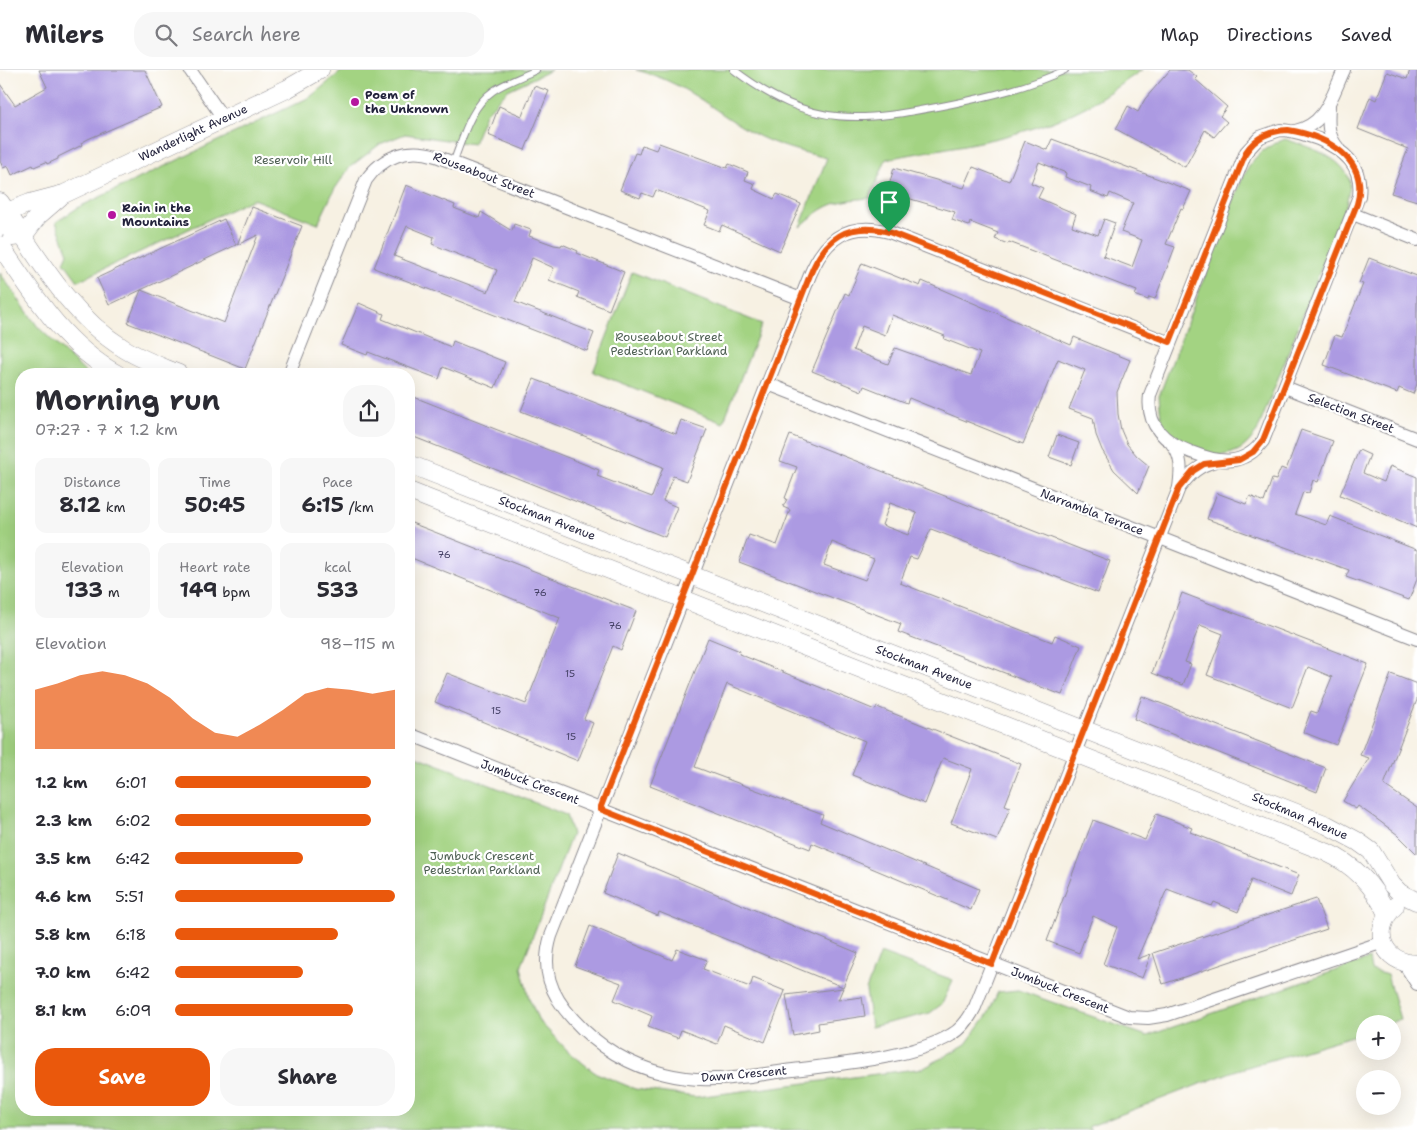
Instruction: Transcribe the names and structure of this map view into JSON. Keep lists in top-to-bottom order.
{
  "streets": {
    "street": [
      "Wanderlight Avenue",
      "Rouseabout Street",
      "Selection Street",
      "Narrambla Terrace",
      "Stockman Avenue",
      "Jumbuck Crescent",
      "Dawn Crescent"
    ]
  },
  "crossings": [
    ["Rouseabout Street", "Dawn Crescent"],
    ["Narrambla Terrace", "Dawn Crescent"],
    ["Stockman Avenue", "Dawn Crescent"],
    ["Jumbuck Crescent", "Dawn Crescent"]
  ],
  "parks": ["Reservoir Hill", "Rouseabout Street Pedestrian Parkland", "Jumbuck Crescent Pedestrian Parkland"],
  "places": ["Poem of the Unknown", "Rain in the Mountains"],
  "house_numbers": [
    "76",
    "76",
    "76",
    "15",
    "15",
    "15"
  ],
  "page": {
    "header": "Milers",
    "search": "Search here",
    "nav": ["Map", "Directions", "Saved"],
    "heading": ["Morning run", "07:27 · 7 × 1.2 km"],
    "stats": [
      ["Distance", "8.12 km"],
      ["Time", "50:45"],
      ["Pace", "6:15 /km"],
      ["Elevation", "133 m"],
      ["Heart rate", "149 bpm"],
      ["kcal", "533"]
    ],
    "chart": ["Elevation", "98–115 m"],
    "list": [
      {
        "name": "1.2 km",
        "note": "6:01"
      },
      {
        "name": "2.3 km",
        "note": "6:02"
      },
      {
        "name": "3.5 km",
        "note": "6:42"
      },
      {
        "name": "4.6 km",
        "note": "5:51"
      },
      {
        "name": "5.8 km",
        "note": "6:18"
      },
      {
        "name": "7.0 km",
        "note": "6:42"
      },
      {
        "name": "8.1 km",
        "note": "6:09"
      }
    ],
    "map_buttons": ["+", "−"],
    "buttons": ["Save", "Share"]
  }
}
